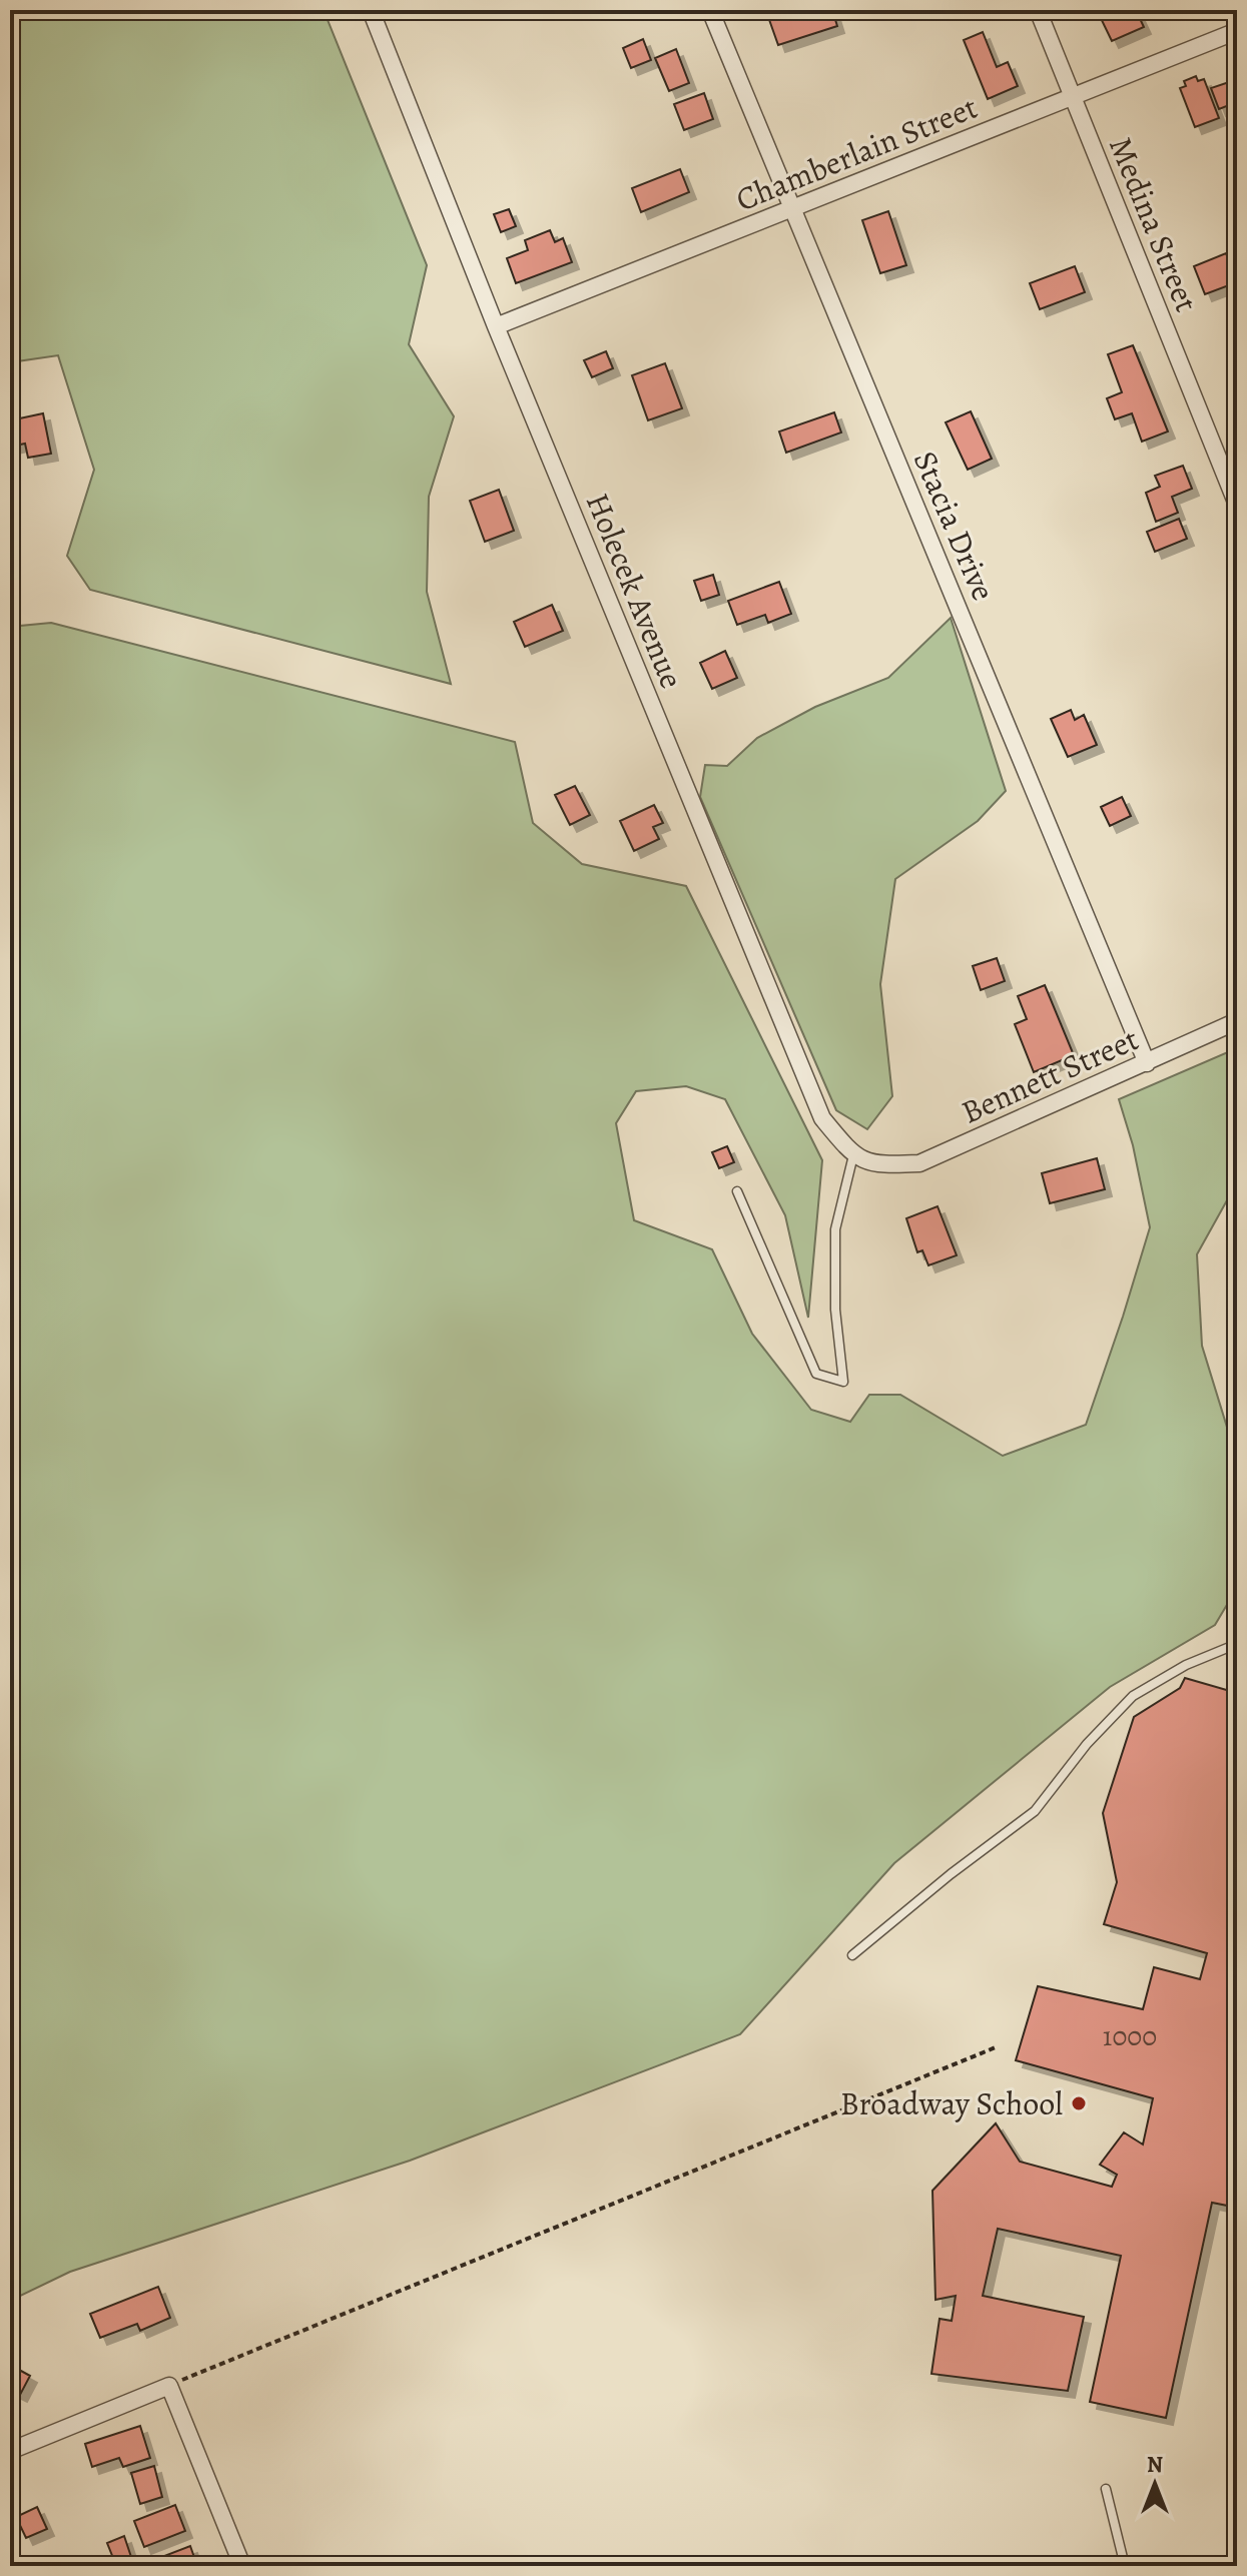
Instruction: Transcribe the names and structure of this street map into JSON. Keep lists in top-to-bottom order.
{
  "streets": {
    "street": [
      "Chamberlain Street",
      "Medina Street",
      "Stacia Drive",
      "Holecek Avenue",
      "Bennett Street"
    ]
  },
  "crossings": [
    ["Chamberlain Street", "Medina Street"],
    ["Chamberlain Street", "Stacia Drive"],
    ["Chamberlain Street", "Holecek Avenue"],
    ["Stacia Drive", "Bennett Street"],
    ["Holecek Avenue", "Bennett Street"]
  ],
  "places": ["Broadway School"],
  "house_numbers": ["1000"],
  "north": "top"
}
